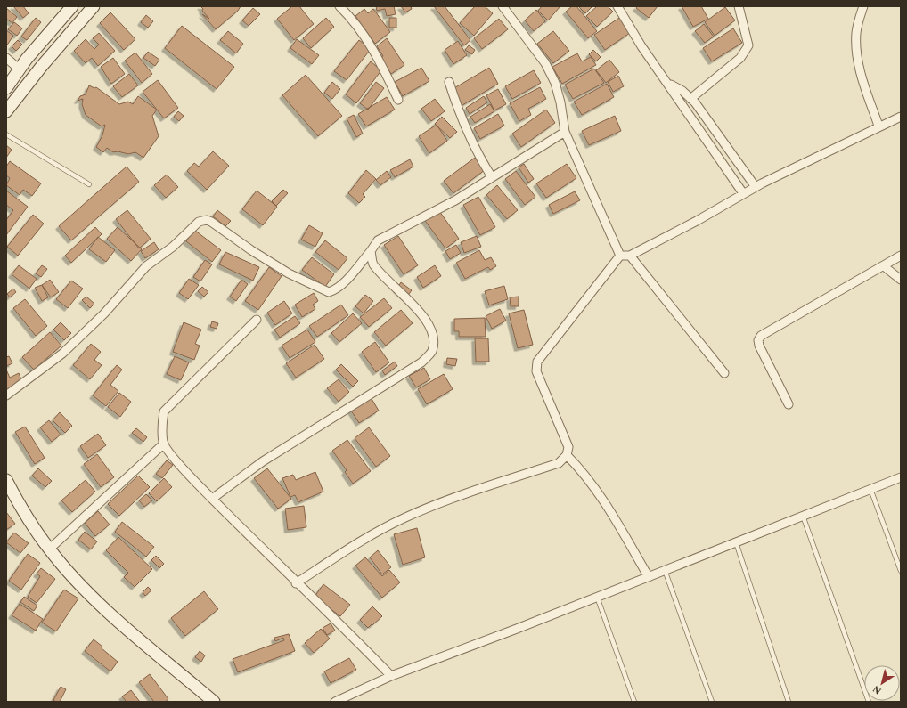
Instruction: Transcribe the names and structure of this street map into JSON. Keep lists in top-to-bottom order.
{
  "north": "bottom left"
}
